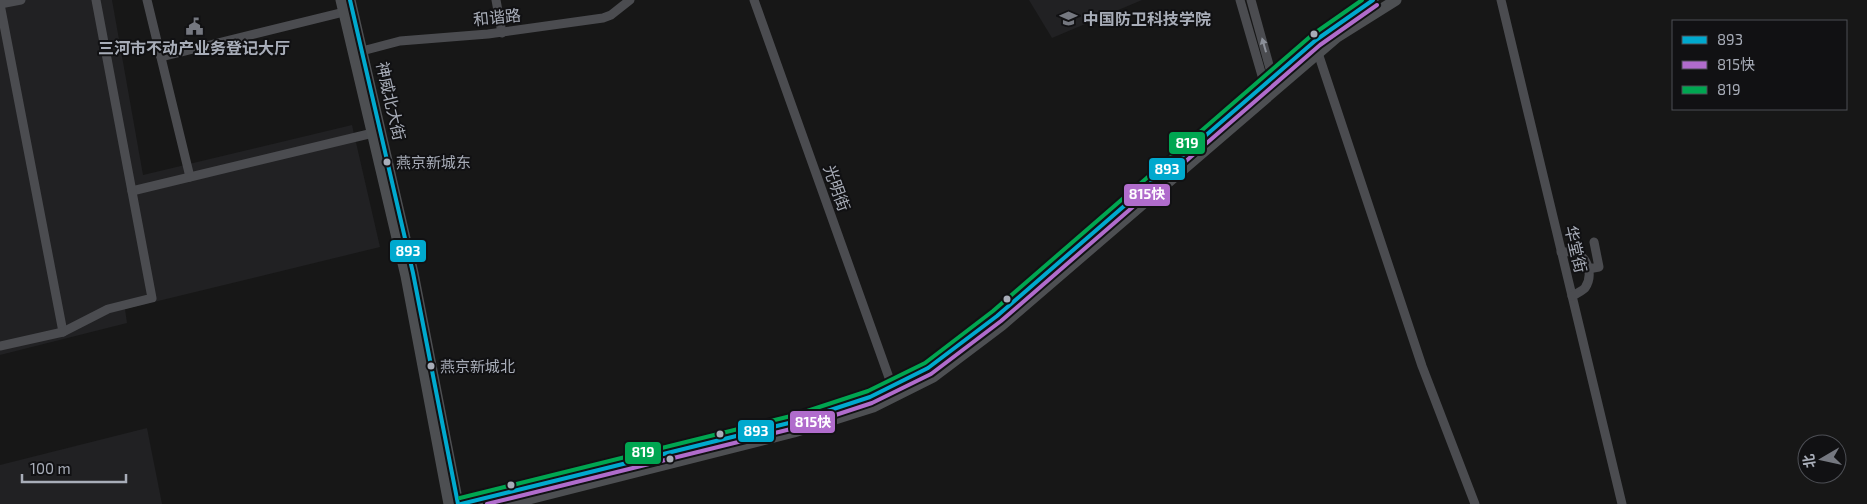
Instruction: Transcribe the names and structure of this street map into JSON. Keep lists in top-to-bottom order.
{
  "streets": {
    "main road": ["神威北大街"],
    "street": ["和谐路", "光明街", "华堂街"]
  },
  "crossings": [
    ["和谐路", "神威北大街"]
  ],
  "places": {
    "school or university": ["中国防卫科技学院"],
    "public building": ["三河市不动产业务登记大厅"],
    "other": ["燕京新城东", "燕京新城北"]
  },
  "lines": ["transit line 893", "transit line 819", "transit line 815快"],
  "legend": ["893", "815快", "819"],
  "scale_bar": "100 m",
  "north": "left"
}
